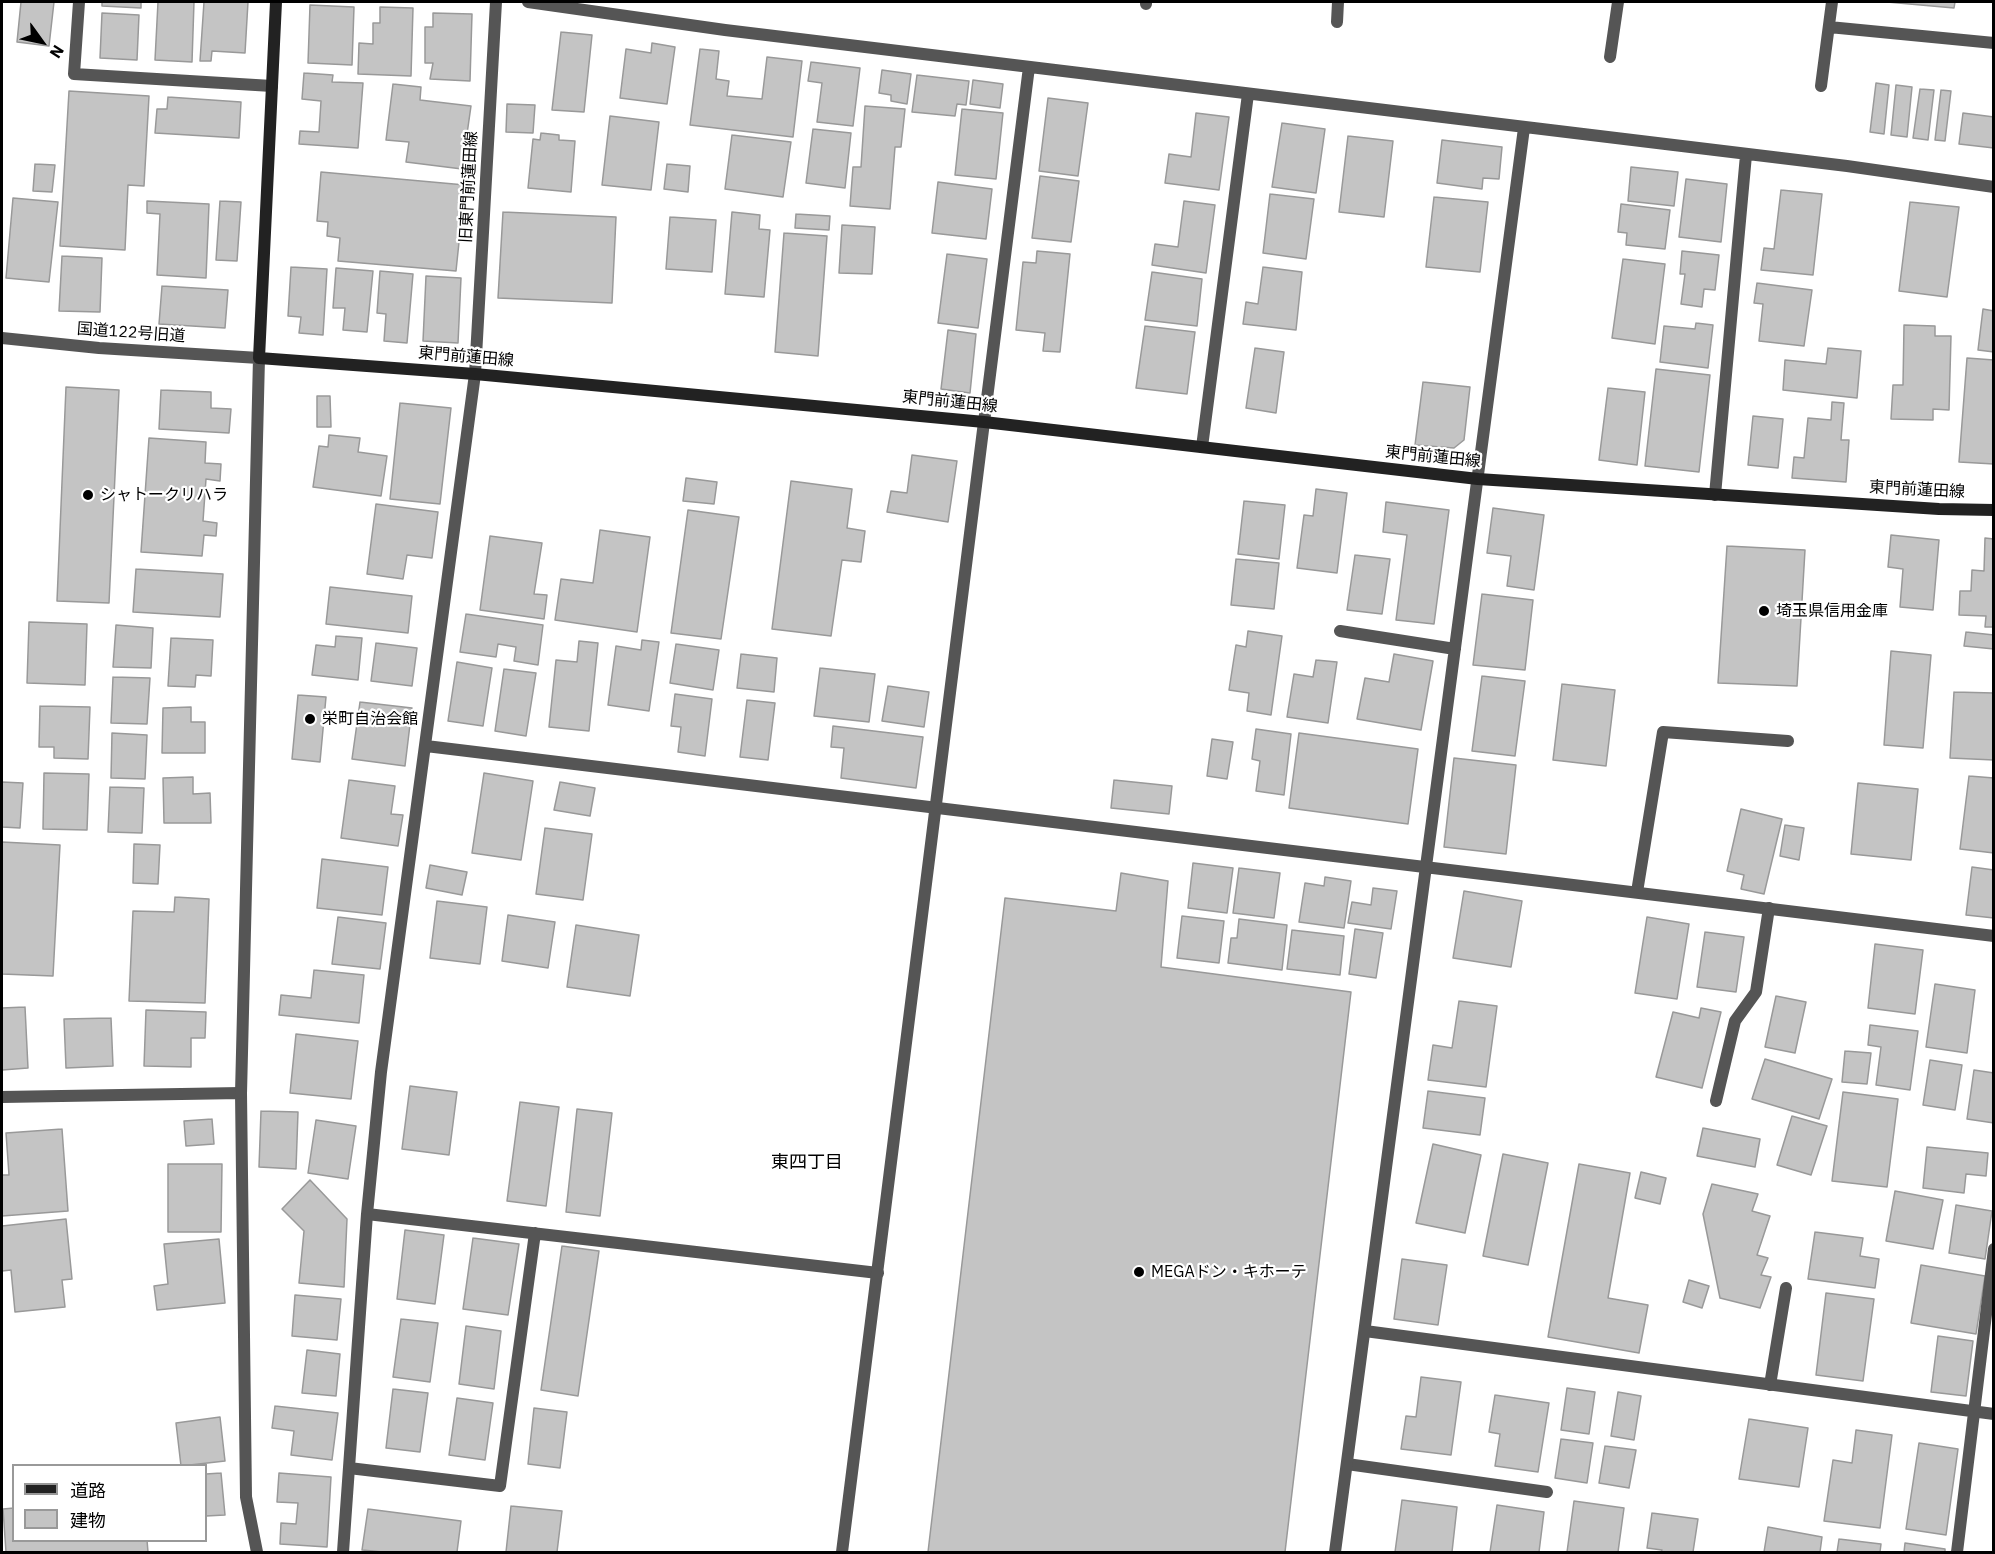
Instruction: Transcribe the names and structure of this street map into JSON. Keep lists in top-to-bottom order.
{
  "streets": {
    "main road": ["東門前蓮田線"],
    "street": ["旧東門前蓮田線", "国道122号旧道"]
  },
  "crossings": [
    ["旧東門前蓮田線", "東門前蓮田線"],
    ["国道122号旧道", "東門前蓮田線"]
  ],
  "districts": ["東四丁目"],
  "places": [
    "シャトークリハラ",
    "埼玉県信用金庫",
    "栄町自治会館",
    "MEGAドン・キホーテ"
  ],
  "legend": ["道路", "建物"],
  "north": "bottom right"
}
